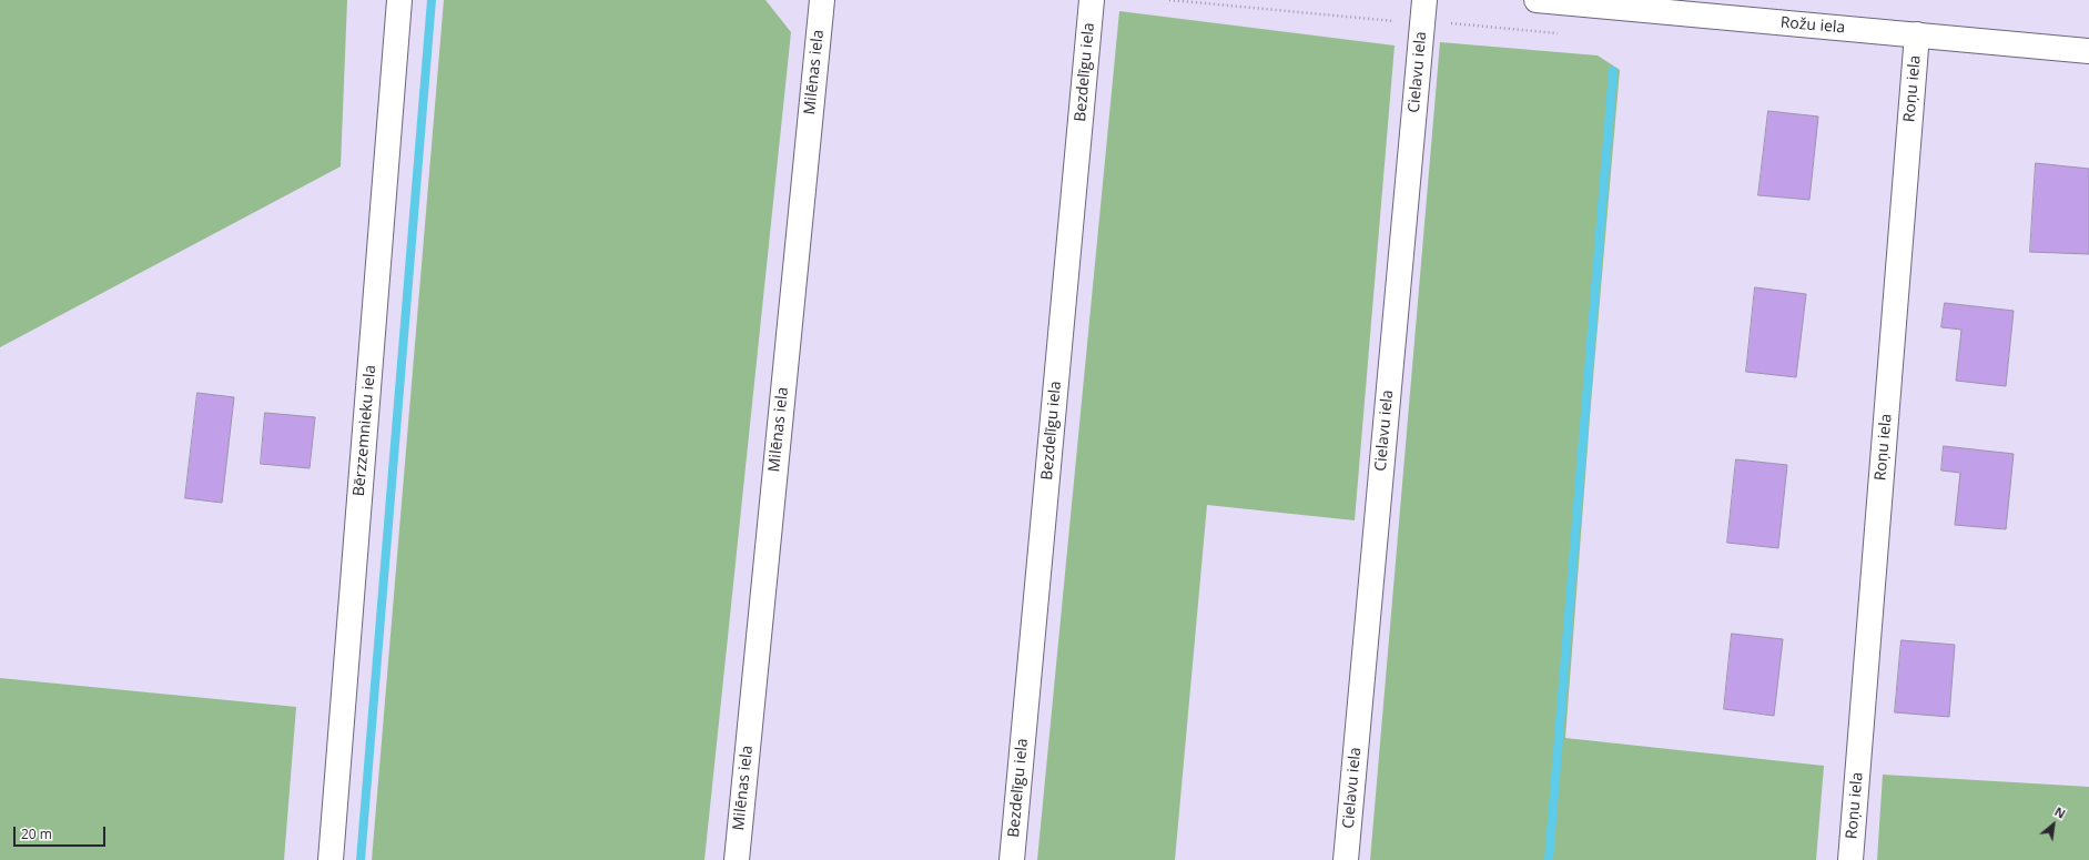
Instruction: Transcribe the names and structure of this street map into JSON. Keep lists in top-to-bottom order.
{
  "streets": {
    "street": [
      "Rožu iela",
      "Milēnas iela",
      "Bezdelīgu iela",
      "Cielavu iela",
      "Roņu iela",
      "Bērzzemnieku iela"
    ]
  },
  "crossings": [
    ["Rožu iela", "Roņu iela"]
  ],
  "scale_bar": "20 m",
  "north": "top right"
}
